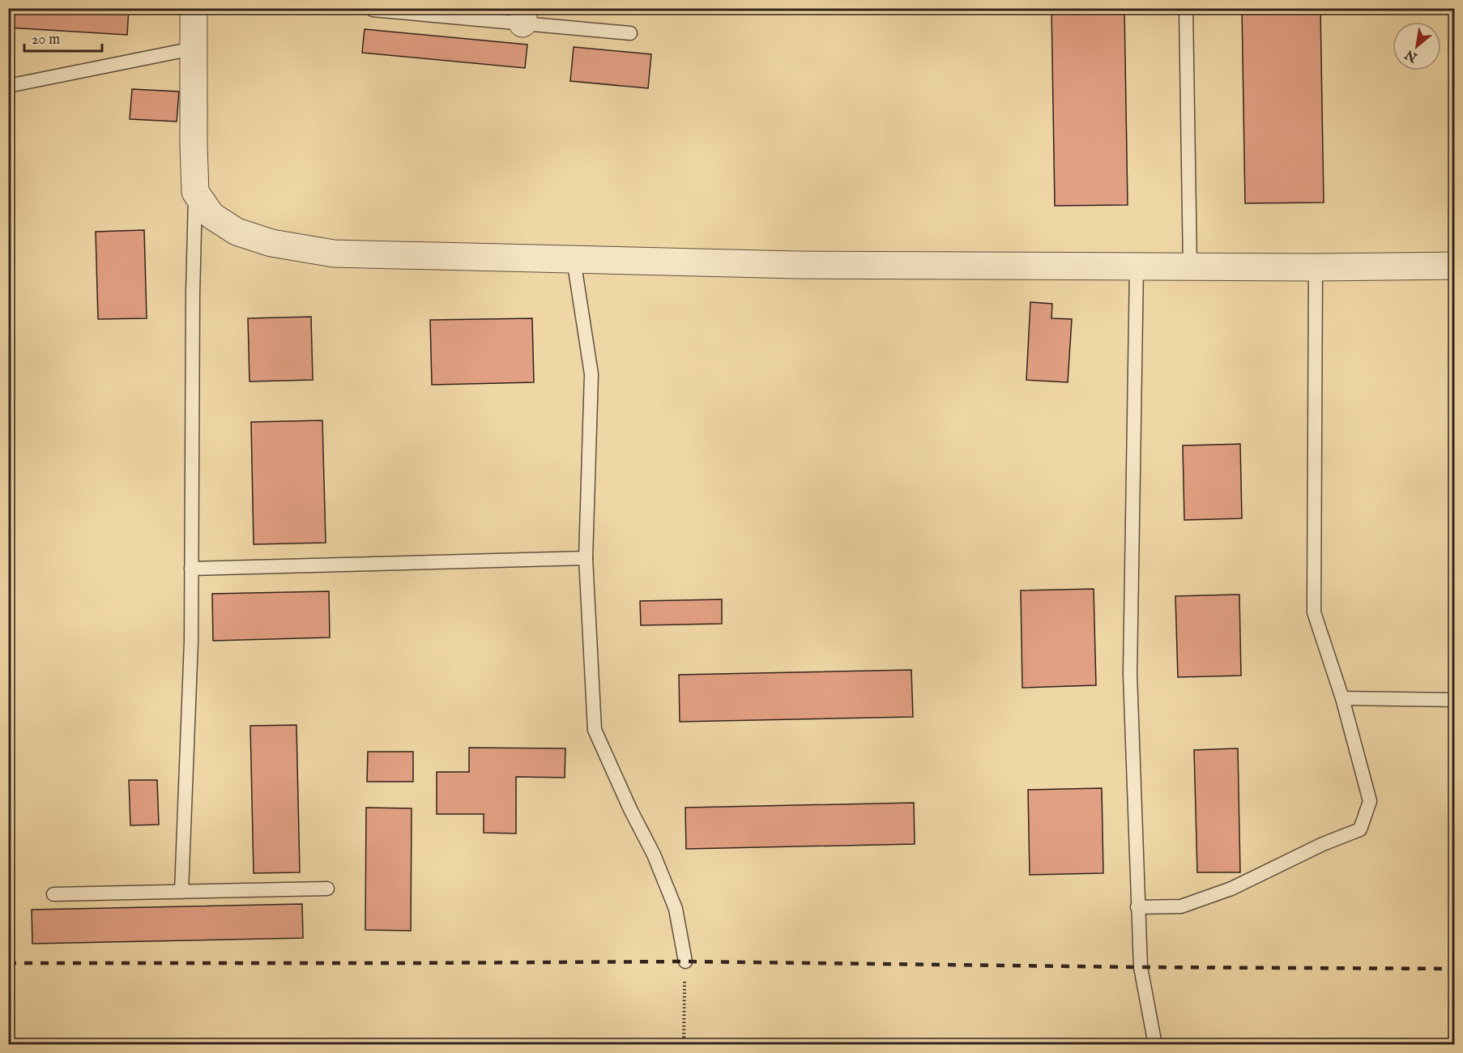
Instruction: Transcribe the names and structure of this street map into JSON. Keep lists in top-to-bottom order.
{
  "scale_bar": "20 m",
  "north": "bottom left"
}
